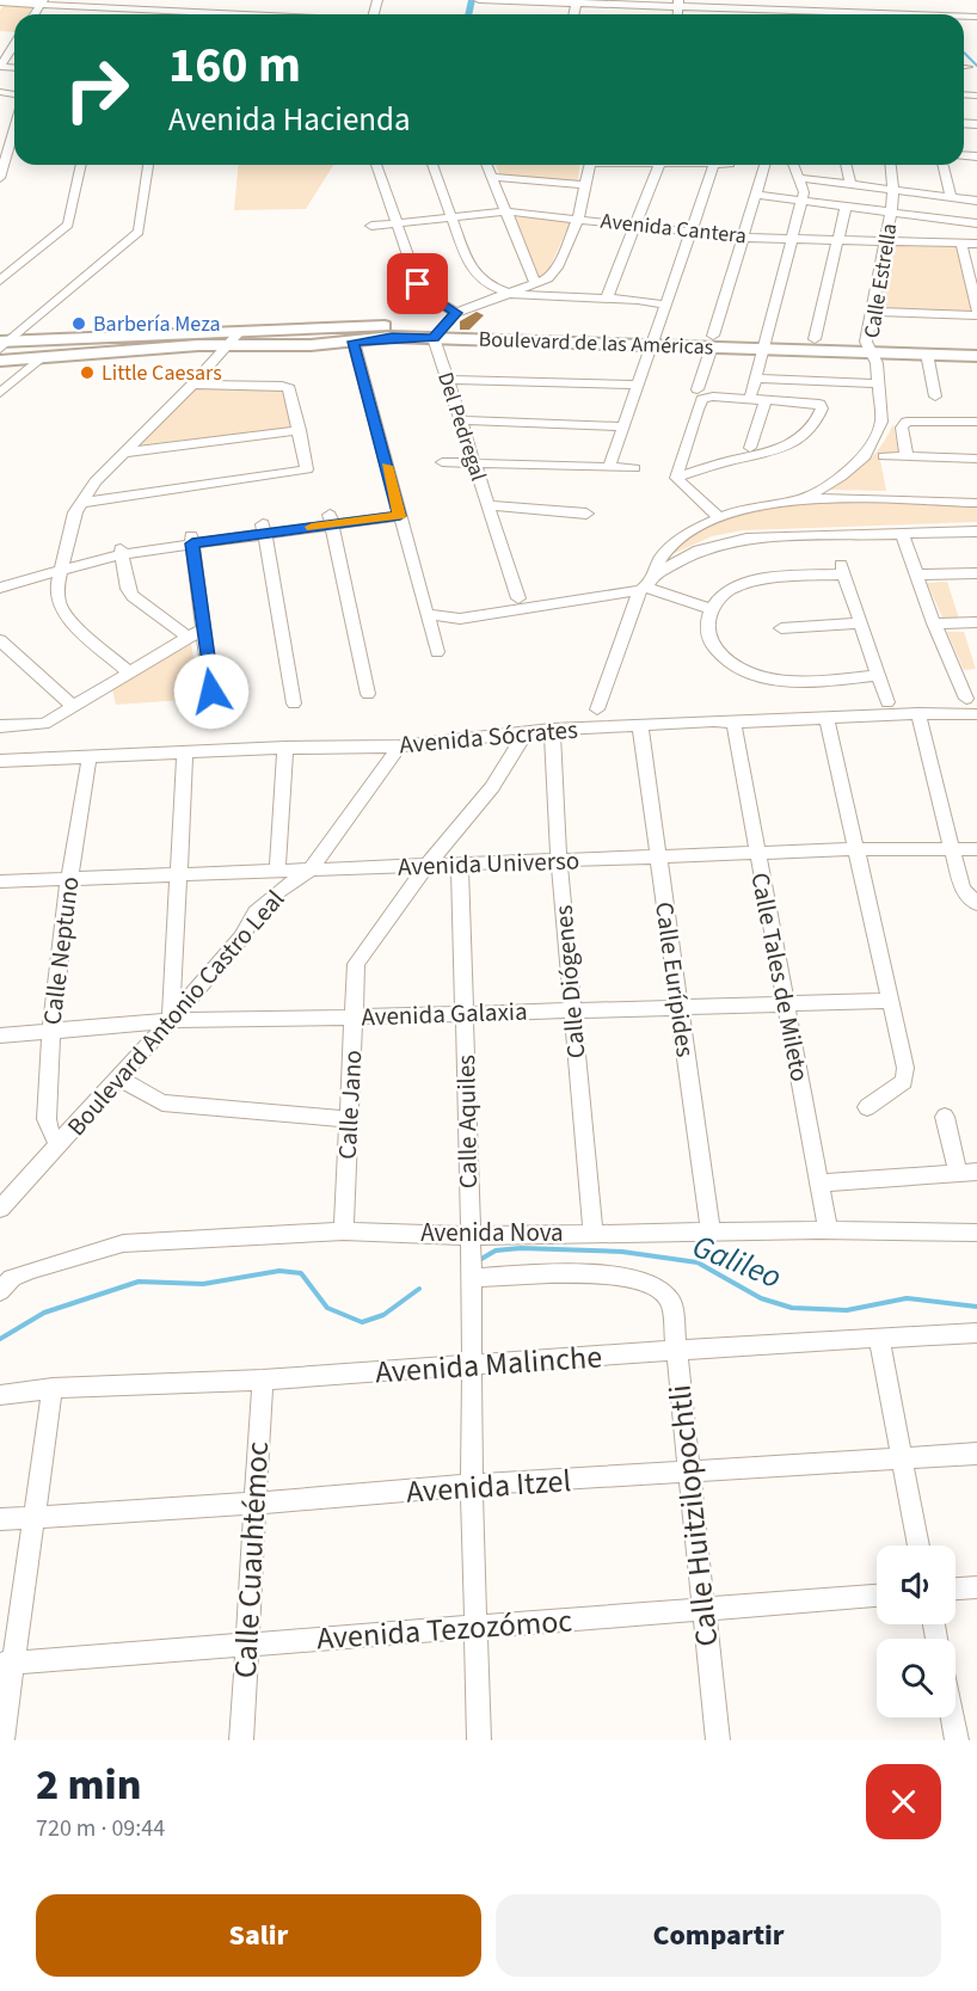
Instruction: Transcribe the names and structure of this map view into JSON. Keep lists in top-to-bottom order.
{
  "streets": {
    "main road": ["Boulevard de las Américas"],
    "street": [
      "Avenida Cantera",
      "Calle Estrella",
      "Del Pedregal",
      "Avenida Sócrates",
      "Avenida Universo",
      "Calle Neptuno",
      "Calle Tales de Mileto",
      "Calle Eurípides",
      "Calle Diógenes",
      "Boulevard Antonio Castro Leal",
      "Avenida Galaxia",
      "Calle Jano",
      "Calle Aquiles",
      "Avenida Nova",
      "Avenida Malinche",
      "Avenida Itzel",
      "Calle Huitzilopochtli",
      "Calle Cuauhtémoc",
      "Avenida Tezozómoc"
    ]
  },
  "crossings": [
    ["Avenida Cantera", "Calle Estrella"],
    ["Calle Estrella", "Boulevard de las Américas"],
    ["Boulevard de las Américas", "Del Pedregal"],
    ["Avenida Sócrates", "Calle Neptuno"],
    ["Avenida Sócrates", "Calle Tales de Mileto"],
    ["Avenida Sócrates", "Calle Eurípides"],
    ["Avenida Sócrates", "Calle Diógenes"],
    ["Avenida Sócrates", "Boulevard Antonio Castro Leal"],
    ["Avenida Sócrates", "Calle Jano"],
    ["Avenida Universo", "Calle Neptuno"],
    ["Avenida Universo", "Calle Tales de Mileto"],
    ["Avenida Universo", "Calle Eurípides"],
    ["Avenida Universo", "Calle Diógenes"],
    ["Avenida Universo", "Boulevard Antonio Castro Leal"],
    ["Avenida Universo", "Calle Jano"],
    ["Avenida Universo", "Calle Aquiles"],
    ["Calle Neptuno", "Boulevard Antonio Castro Leal"],
    ["Calle Neptuno", "Avenida Galaxia"],
    ["Calle Tales de Mileto", "Avenida Galaxia"],
    ["Calle Tales de Mileto", "Avenida Nova"],
    ["Calle Eurípides", "Avenida Galaxia"],
    ["Calle Eurípides", "Avenida Nova"],
    ["Calle Diógenes", "Avenida Galaxia"],
    ["Calle Diógenes", "Avenida Nova"],
    ["Boulevard Antonio Castro Leal", "Avenida Galaxia"],
    ["Avenida Galaxia", "Calle Jano"],
    ["Avenida Galaxia", "Calle Aquiles"],
    ["Calle Jano", "Avenida Nova"],
    ["Calle Aquiles", "Avenida Nova"],
    ["Calle Aquiles", "Avenida Malinche"],
    ["Calle Aquiles", "Avenida Itzel"],
    ["Calle Aquiles", "Calle Huitzilopochtli"],
    ["Calle Aquiles", "Avenida Tezozómoc"],
    ["Avenida Malinche", "Calle Huitzilopochtli"],
    ["Avenida Malinche", "Calle Cuauhtémoc"],
    ["Avenida Itzel", "Calle Huitzilopochtli"],
    ["Avenida Itzel", "Calle Cuauhtémoc"],
    ["Calle Huitzilopochtli", "Avenida Tezozómoc"],
    ["Calle Cuauhtémoc", "Avenida Tezozómoc"]
  ],
  "water": ["Galileo"],
  "places": ["Barbería Meza", "Little Caesars"],
  "page": {
    "turn": ["160 m", "Avenida Hacienda"],
    "heading": ["2 min", "720 m · 09:44"],
    "buttons": ["Salir", "Compartir"]
  }
}
